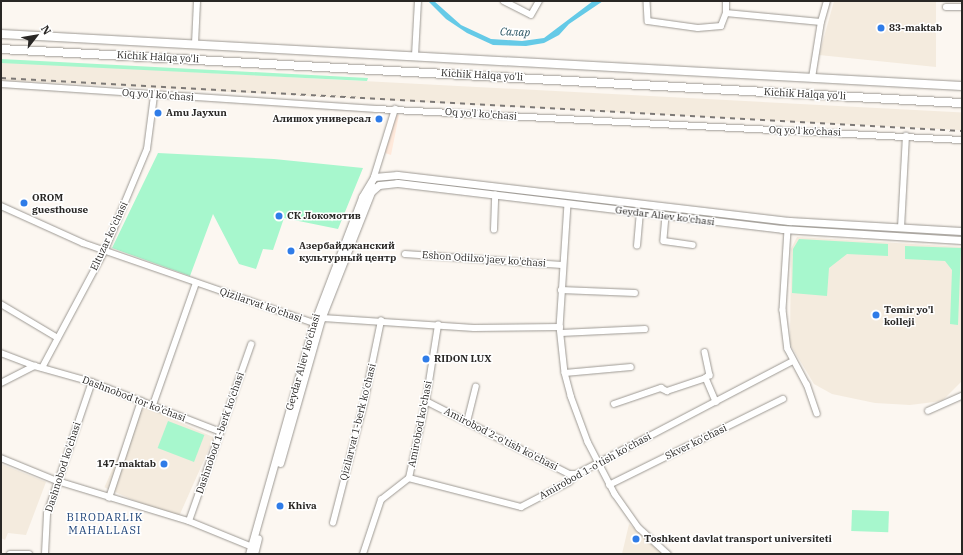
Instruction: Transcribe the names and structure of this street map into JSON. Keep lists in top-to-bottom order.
{
  "streets": {
    "highway": ["Kichik Halqa yo'li"],
    "main road": ["Geydar Aliev ko'chasi"],
    "street": [
      "Oq yo'l ko'chasi",
      "Eltuzar ko'chasi",
      "Eshon Odilxo'jaev ko'chasi",
      "Qizilarvat ko'chasi",
      "Dashnobod tor ko'chasi",
      "Qizilarvat 1-berk ko'chasi",
      "Amirobod ko'chasi",
      "Dashnobod 1-berk ko'chasi",
      "Amirobod 2-o'tish ko'chasi",
      "Skver ko'chasi",
      "Amirobod 1-o'tish ko'chasi",
      "Dashnobod ko'chasi"
    ]
  },
  "crossings": [
    ["Oq yo'l ko'chasi", "Geydar Aliev ko'chasi"],
    ["Oq yo'l ko'chasi", "Eltuzar ko'chasi"],
    ["Geydar Aliev ko'chasi", "Qizilarvat ko'chasi"],
    ["Eltuzar ko'chasi", "Qizilarvat ko'chasi"],
    ["Eltuzar ko'chasi", "Dashnobod tor ko'chasi"],
    ["Dashnobod tor ko'chasi", "Dashnobod 1-berk ko'chasi"],
    ["Dashnobod tor ko'chasi", "Dashnobod ko'chasi"],
    ["Amirobod ko'chasi", "Amirobod 2-o'tish ko'chasi"],
    ["Amirobod ko'chasi", "Amirobod 1-o'tish ko'chasi"],
    ["Amirobod 2-o'tish ko'chasi", "Amirobod 1-o'tish ko'chasi"]
  ],
  "districts": ["BIRODARLIK MAHALLASI"],
  "water": ["Салар"],
  "places": [
    "83-maktab",
    "Amu Jayxun",
    "Алишох универсал",
    "OROM guesthouse",
    "СК Локомотив",
    "Азербайджанский культурный центр",
    "Temir yo'l kolleji",
    "RIDON LUX",
    "147-maktab",
    "Khiva",
    "Toshkent davlat transport universiteti"
  ],
  "north": "top right"
}
